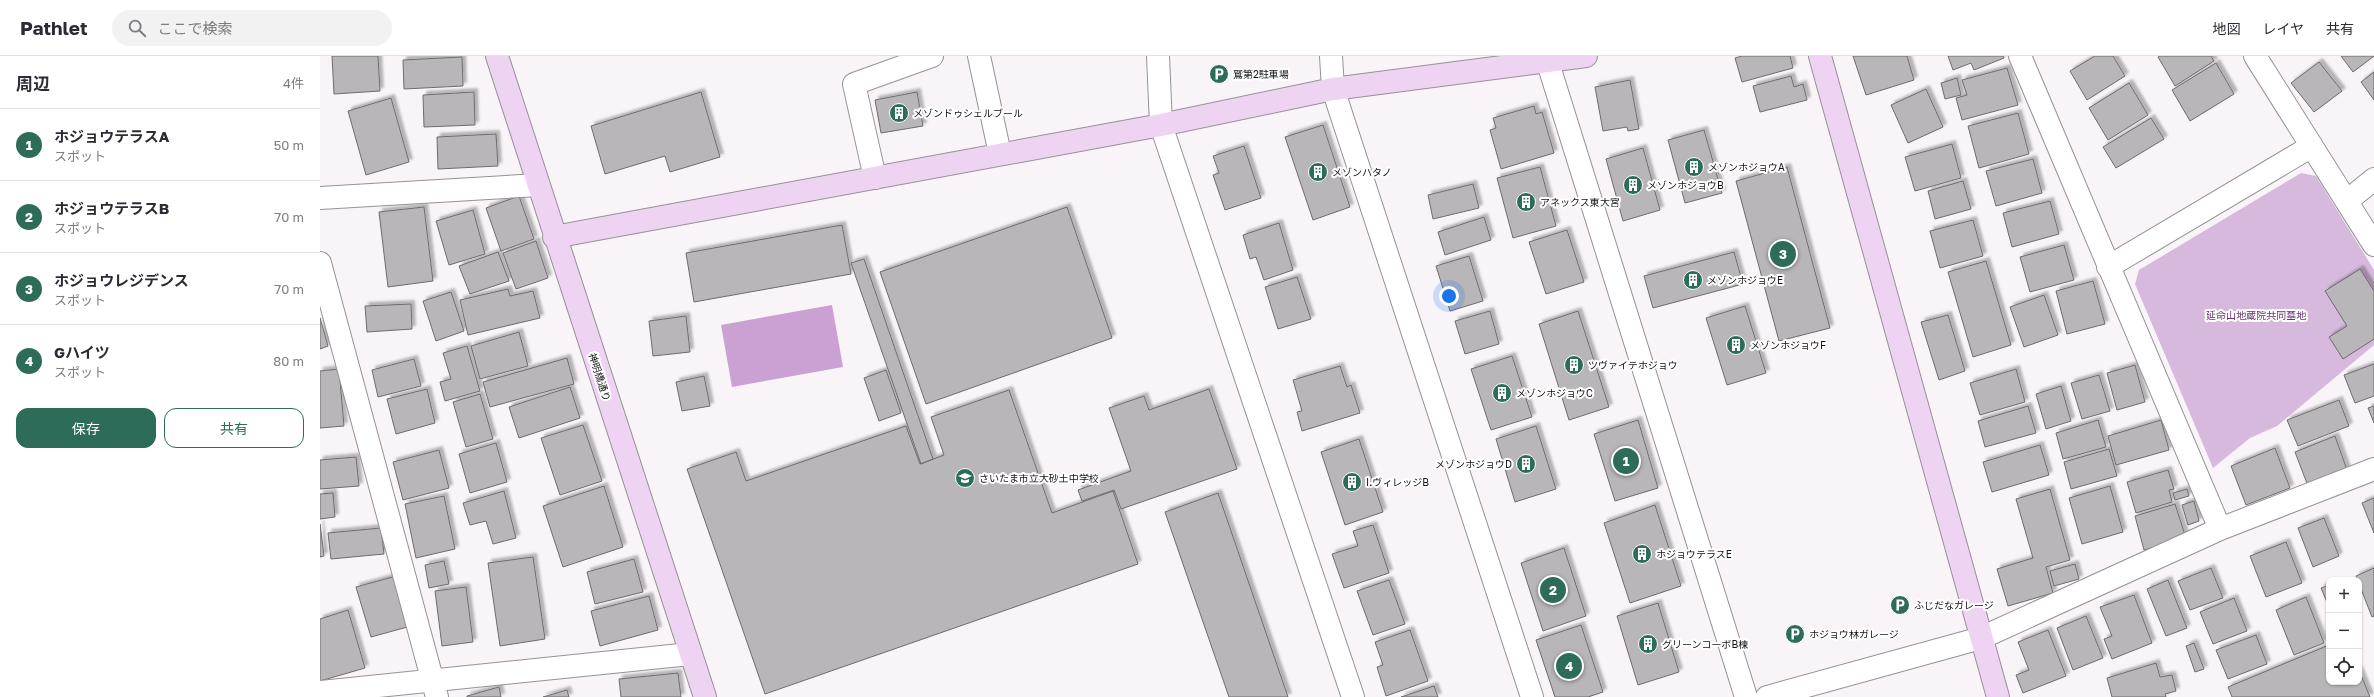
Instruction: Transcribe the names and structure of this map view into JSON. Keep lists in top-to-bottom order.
{
  "streets": {
    "street": ["神明橋通り"]
  },
  "parks": ["延命山地蔵院共同墓地"],
  "places": {
    "parking": ["鷲第2駐車場", "ふじだなガレージ", "ホジョウ林ガレージ"],
    "building": [
      "メゾンドゥシェルブール",
      "メゾンホジョウA",
      "メゾンハタノ",
      "メゾンホジョウB",
      "アネックス東大宮",
      "メゾンホジョウE",
      "メゾンホジョウF",
      "ツヴァイテホジョウ",
      "メゾンホジョウC",
      "メゾンホジョウD",
      "I.ヴィレッジB",
      "ホジョウテラスE",
      "グリーンコーポB棟"
    ],
    "school or university": ["さいたま市立大砂土中学校"]
  },
  "page": {
    "header": "Pathlet",
    "search": "ここで検索",
    "nav": ["地図", "レイヤ", "共有"],
    "heading": ["周辺", "4件"],
    "list": [
      {
        "mark": "1",
        "name": "ホジョウテラスA",
        "note": "スポット",
        "value": "50 m"
      },
      {
        "mark": "2",
        "name": "ホジョウテラスB",
        "note": "スポット",
        "value": "70 m"
      },
      {
        "mark": "3",
        "name": "ホジョウレジデンス",
        "note": "スポット",
        "value": "70 m"
      },
      {
        "mark": "4",
        "name": "Gハイツ",
        "note": "スポット",
        "value": "80 m"
      }
    ],
    "pins": [
      "3",
      "1",
      "2",
      "4"
    ],
    "buttons": ["保存", "共有"],
    "map_buttons": ["+", "−"]
  }
}
